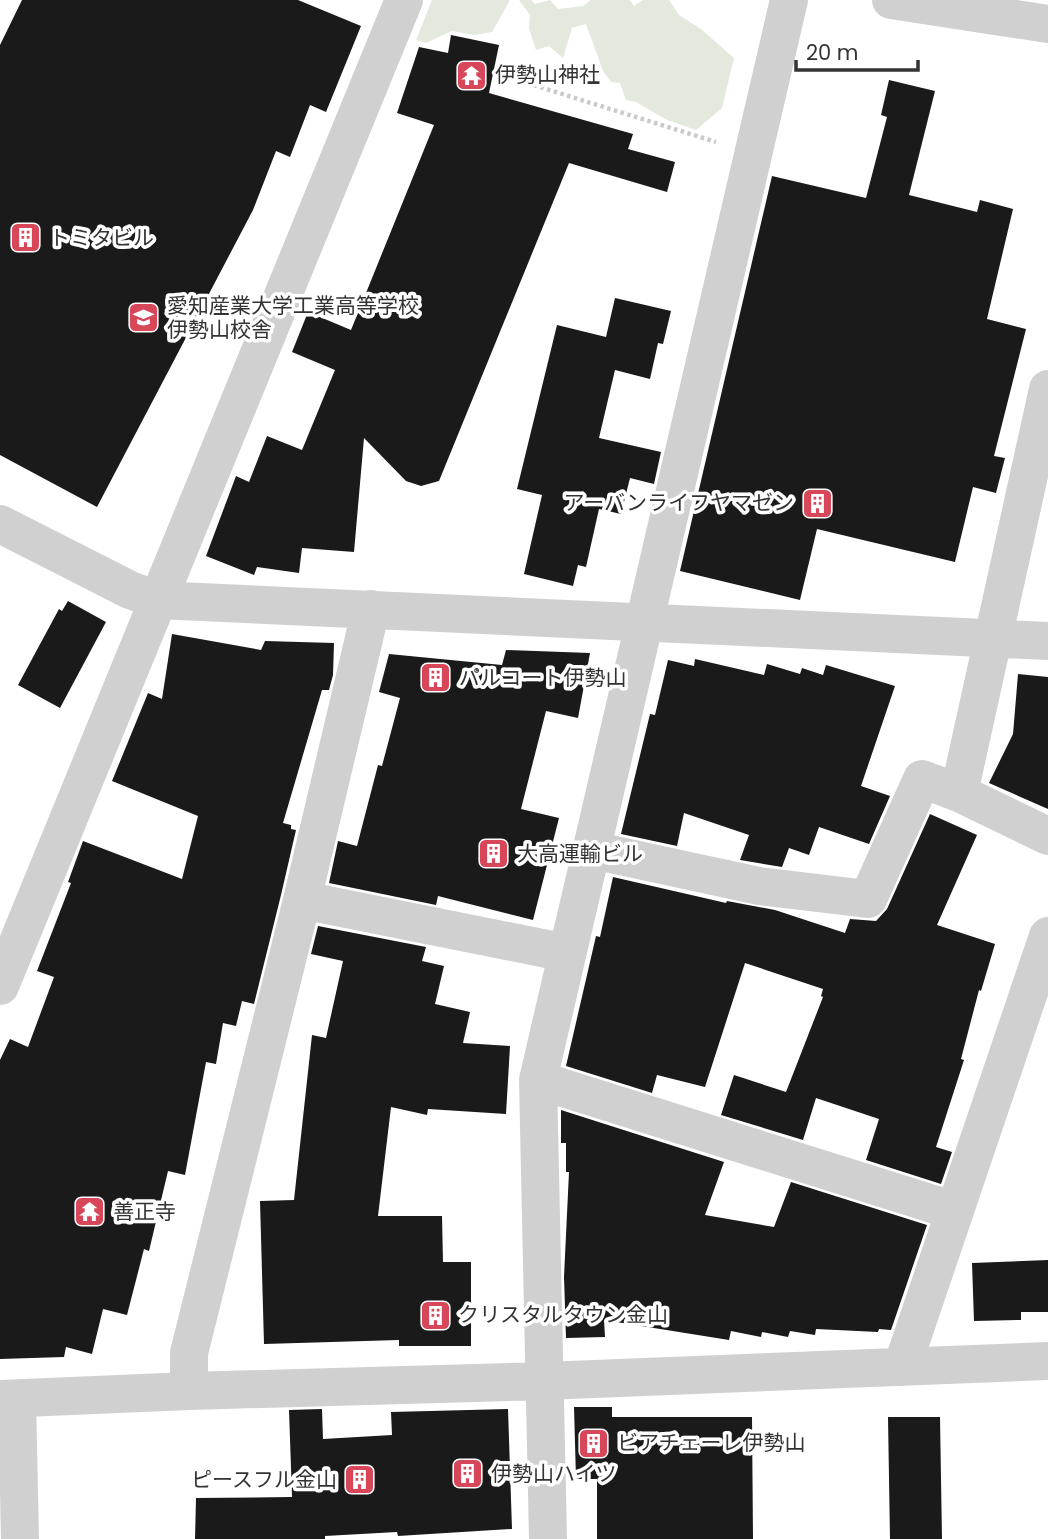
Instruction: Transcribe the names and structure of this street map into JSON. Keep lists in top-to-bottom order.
{
  "places": {
    "temple": ["伊勢山神社", "善正寺"],
    "building": [
      "トミタビル",
      "アーバンライフヤマゼン",
      "パルコート伊勢山",
      "大高運輸ビル",
      "クリスタルタウン金山",
      "ビアチェーレ伊勢山",
      "伊勢山ハイツ",
      "ピースフル金山"
    ],
    "school or university": ["愛知産業大学工業高等学校 伊勢山校舎"]
  },
  "scale_bar": "20 m"
}
